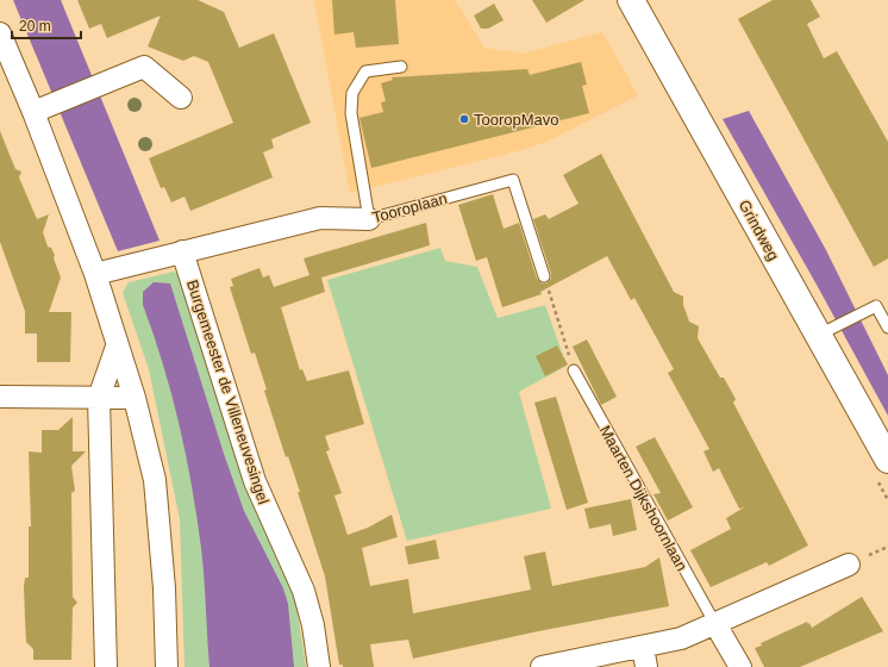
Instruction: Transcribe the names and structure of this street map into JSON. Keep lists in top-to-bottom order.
{
  "streets": {
    "street": ["Tooroplaan", "Grindweg", "Burgemeester de Villeneuvesingel"],
    "lane": ["Maarten Dijkshoornlaan"]
  },
  "crossings": [
    ["Tooroplaan", "Burgemeester de Villeneuvesingel"]
  ],
  "places": ["TooropMavo"],
  "scale_bar": "20 m"
}
